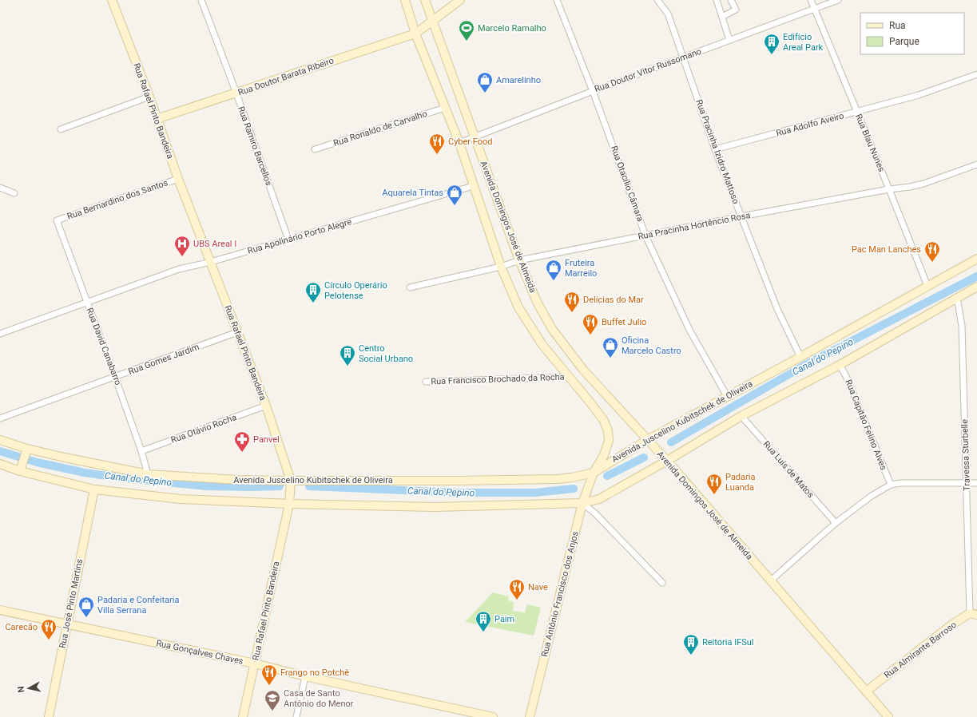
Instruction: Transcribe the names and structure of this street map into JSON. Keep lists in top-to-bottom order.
{
  "streets": {
    "main road": [
      "Rua Doutor Barata Ribeiro",
      "Rua Rafael Pinto Bandeira",
      "Avenida Domingos José de Almeida",
      "Avenida Juscelino Kubitschek de Oliveira",
      "Rua Antônio Francisco dos Anjos",
      "Rua José Pinto Martins",
      "Rua Almirante Barroso",
      "Rua Gonçalves Chaves"
    ],
    "street": [
      "Rua Doutor Vitor Russomano",
      "Rua Adolfo Aveiro",
      "Rua Ronaldo de Carvalho",
      "Rua Blau Nunes",
      "Rua Ramiro Barcellos",
      "Rua Pracinha Izidro Mattoso",
      "Rua Otacílio Câmara",
      "Rua Bernardino dos Santos",
      "Rua Pracinha Hortêncio Rosa",
      "Rua Apolinário Porto Alegre",
      "Rua David Canabarro",
      "Rua Gomes Jardim",
      "Rua Francisco Brochado da Rocha",
      "Rua Capitão Felino Alves",
      "Rua Otávio Rocha",
      "Travessa Sturbelle",
      "Rua Luís de Matos"
    ]
  },
  "crossings": [
    ["Rua Doutor Vitor Russomano", "Rua Blau Nunes"],
    ["Rua Doutor Vitor Russomano", "Rua Pracinha Izidro Mattoso"],
    ["Rua Doutor Vitor Russomano", "Rua Otacílio Câmara"],
    ["Rua Doutor Vitor Russomano", "Avenida Domingos José de Almeida"],
    ["Rua Doutor Barata Ribeiro", "Rua Rafael Pinto Bandeira"],
    ["Rua Doutor Barata Ribeiro", "Rua Ramiro Barcellos"],
    ["Rua Doutor Barata Ribeiro", "Avenida Domingos José de Almeida"],
    ["Rua Rafael Pinto Bandeira", "Rua Bernardino dos Santos"],
    ["Rua Rafael Pinto Bandeira", "Rua Apolinário Porto Alegre"],
    ["Rua Rafael Pinto Bandeira", "Rua Gomes Jardim"],
    ["Rua Rafael Pinto Bandeira", "Avenida Juscelino Kubitschek de Oliveira"],
    ["Rua Rafael Pinto Bandeira", "Rua Otávio Rocha"],
    ["Rua Rafael Pinto Bandeira", "Rua Gonçalves Chaves"],
    ["Rua Adolfo Aveiro", "Rua Blau Nunes"],
    ["Rua Adolfo Aveiro", "Rua Pracinha Izidro Mattoso"],
    ["Rua Ronaldo de Carvalho", "Avenida Domingos José de Almeida"],
    ["Rua Blau Nunes", "Rua Pracinha Hortêncio Rosa"],
    ["Rua Blau Nunes", "Avenida Juscelino Kubitschek de Oliveira"],
    ["Rua Ramiro Barcellos", "Rua Apolinário Porto Alegre"],
    ["Rua Pracinha Izidro Mattoso", "Rua Pracinha Hortêncio Rosa"],
    ["Rua Pracinha Izidro Mattoso", "Avenida Juscelino Kubitschek de Oliveira"],
    ["Rua Otacílio Câmara", "Rua Pracinha Hortêncio Rosa"],
    ["Rua Otacílio Câmara", "Avenida Juscelino Kubitschek de Oliveira"],
    ["Rua Bernardino dos Santos", "Rua David Canabarro"],
    ["Rua Pracinha Hortêncio Rosa", "Avenida Domingos José de Almeida"],
    ["Avenida Domingos José de Almeida", "Rua Apolinário Porto Alegre"],
    ["Avenida Domingos José de Almeida", "Rua Francisco Brochado da Rocha"],
    ["Avenida Domingos José de Almeida", "Avenida Juscelino Kubitschek de Oliveira"],
    ["Avenida Domingos José de Almeida", "Rua Antônio Francisco dos Anjos"],
    ["Avenida Domingos José de Almeida", "Rua Almirante Barroso"],
    ["Rua Apolinário Porto Alegre", "Rua David Canabarro"],
    ["Rua David Canabarro", "Rua Gomes Jardim"],
    ["Rua David Canabarro", "Avenida Juscelino Kubitschek de Oliveira"],
    ["Rua David Canabarro", "Rua Otávio Rocha"],
    ["Avenida Juscelino Kubitschek de Oliveira", "Rua Antônio Francisco dos Anjos"],
    ["Travessa Sturbelle", "Rua Almirante Barroso"],
    ["Rua José Pinto Martins", "Rua Gonçalves Chaves"]
  ],
  "water": ["Canal do Pepino"],
  "places": {
    "sports": ["Marcelo Ramalho"],
    "building": [
      "Edifício Areal Park",
      "Círculo Operário Pelotense",
      "Centro Social Urbano",
      "Paim",
      "Reitoria IFSul"
    ],
    "shop": [
      "Amarelinho",
      "Aquarela Tintas",
      "Fruteira Marreilo",
      "Oficina Marcelo Castro",
      "Padaria e Confeitaria Villa Serrana"
    ],
    "restaurant": [
      "Cyber Food",
      "Pac Man Lanches",
      "Delícias do Mar",
      "Buffet Julio",
      "Padaria Luanda",
      "Nave",
      "Carecão",
      "Frango no Potchê"
    ],
    "hospital": ["UBS Areal I"],
    "pharmacy": ["Panvel"],
    "school or university": ["Casa de Santo Antônio do Menor"]
  },
  "legend": ["Rua", "Parque"],
  "north": "left"
}
